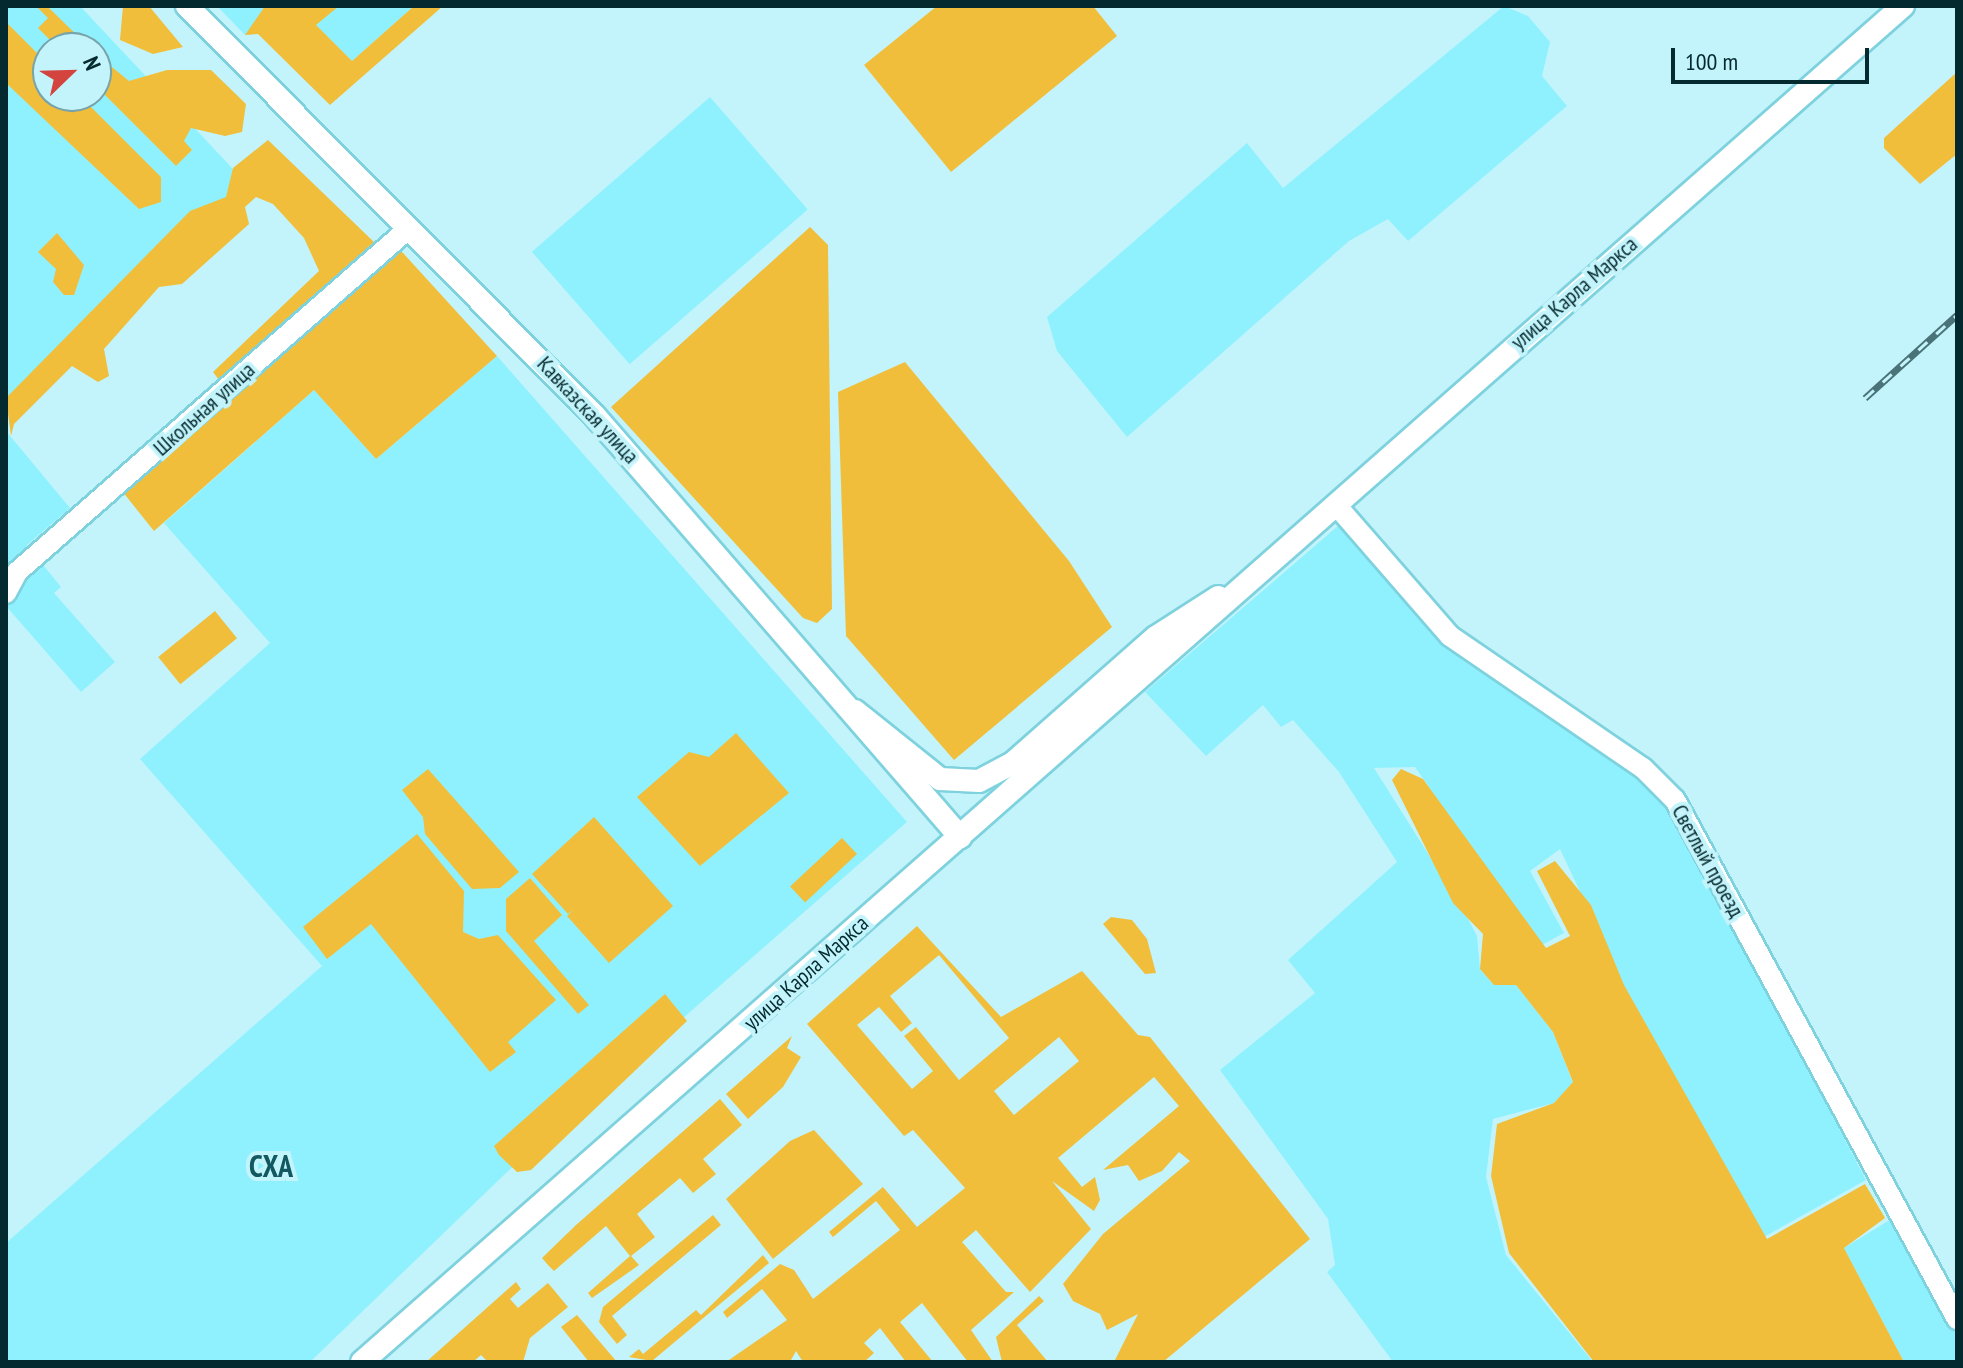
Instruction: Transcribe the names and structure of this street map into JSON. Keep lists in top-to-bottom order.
{
  "streets": {
    "main road": ["улица Карла Маркса", "Кавказская улица"],
    "street": ["Школьная улица", "Светлый проезд"]
  },
  "crossings": [
    ["улица Карла Маркса", "Кавказская улица"],
    ["улица Карла Маркса", "Светлый проезд"],
    ["Школьная улица", "Кавказская улица"]
  ],
  "districts": ["СХА"],
  "scale_bar": "100 m",
  "north": "top right"
}
